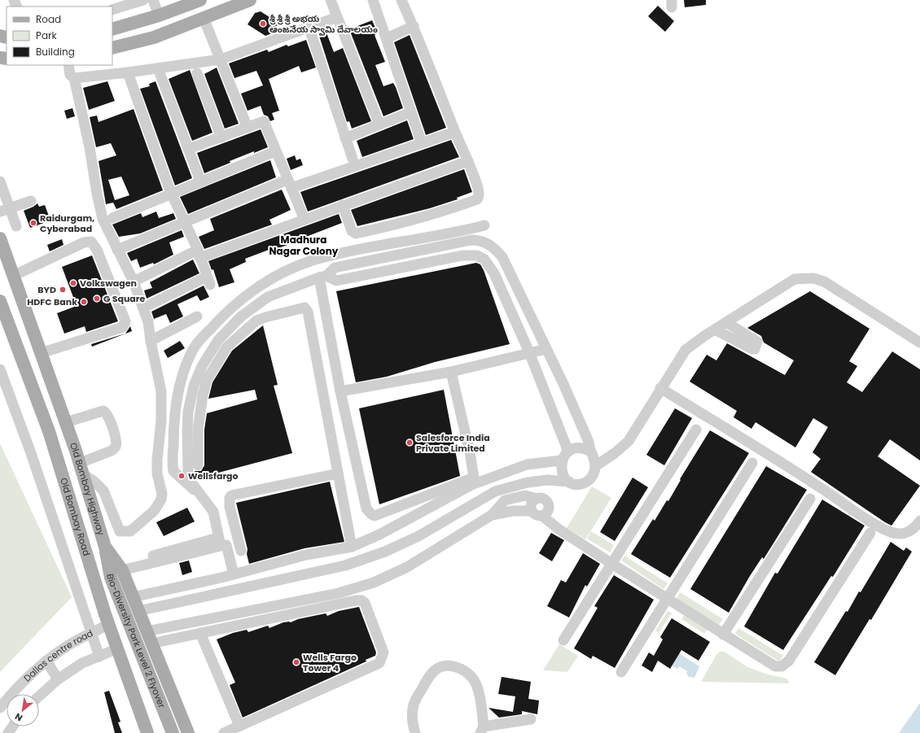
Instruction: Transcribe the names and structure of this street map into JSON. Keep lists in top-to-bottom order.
{
  "streets": {
    "main road": ["Old Bombay Highway", "Old Bombay Road", "Bio-Diversity Park Level 2 Flyover"],
    "street": ["Dallas centre road"]
  },
  "crossings": [
    ["Old Bombay Highway", "Bio-Diversity Park Level 2 Flyover"],
    ["Old Bombay Road", "Dallas centre road"]
  ],
  "districts": ["Madhura Nagar Colony"],
  "places": [
    "శ్రీ శ్రీ శ్రీ అభయ ఆంజనేయ స్వామి దేవాలయం",
    "Raidurgam, Cyberabad",
    "Volkswagen",
    "BYD",
    "G Square",
    "HDFC Bank",
    "Salesforce India Private Limited",
    "Wellsfargo",
    "Wells Fargo Tower 4"
  ],
  "legend": ["Road", "Park", "Building"],
  "north": "bottom left"
}
